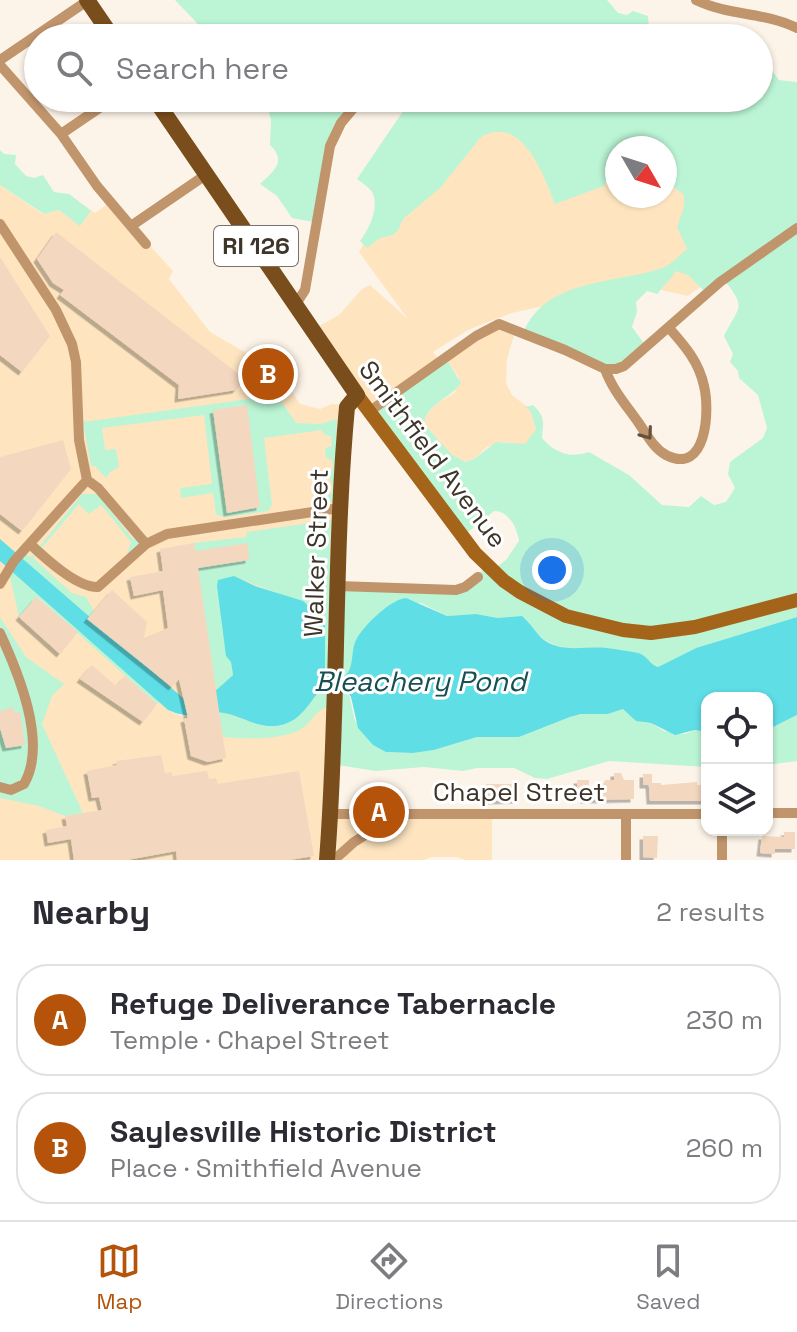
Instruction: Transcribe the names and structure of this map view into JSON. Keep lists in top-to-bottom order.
{
  "streets": {
    "main road": ["RI 126", "Smithfield Avenue", "Walker Street"],
    "street": ["Chapel Street"]
  },
  "crossings": [
    ["Smithfield Avenue", "Walker Street"],
    ["Walker Street", "Chapel Street"]
  ],
  "water": ["Bleachery Pond"],
  "north": "bottom right",
  "page": {
    "search": "Search here",
    "pins": ["B", "A"],
    "heading": ["Nearby", "2 results"],
    "list": [
      {
        "mark": "A",
        "name": "Refuge Deliverance Tabernacle",
        "note": "Temple · Chapel Street",
        "value": "230 m"
      },
      {
        "mark": "B",
        "name": "Saylesville Historic District",
        "note": "Place · Smithfield Avenue",
        "value": "260 m"
      }
    ],
    "nav": ["Map", "Directions", "Saved"]
  }
}
